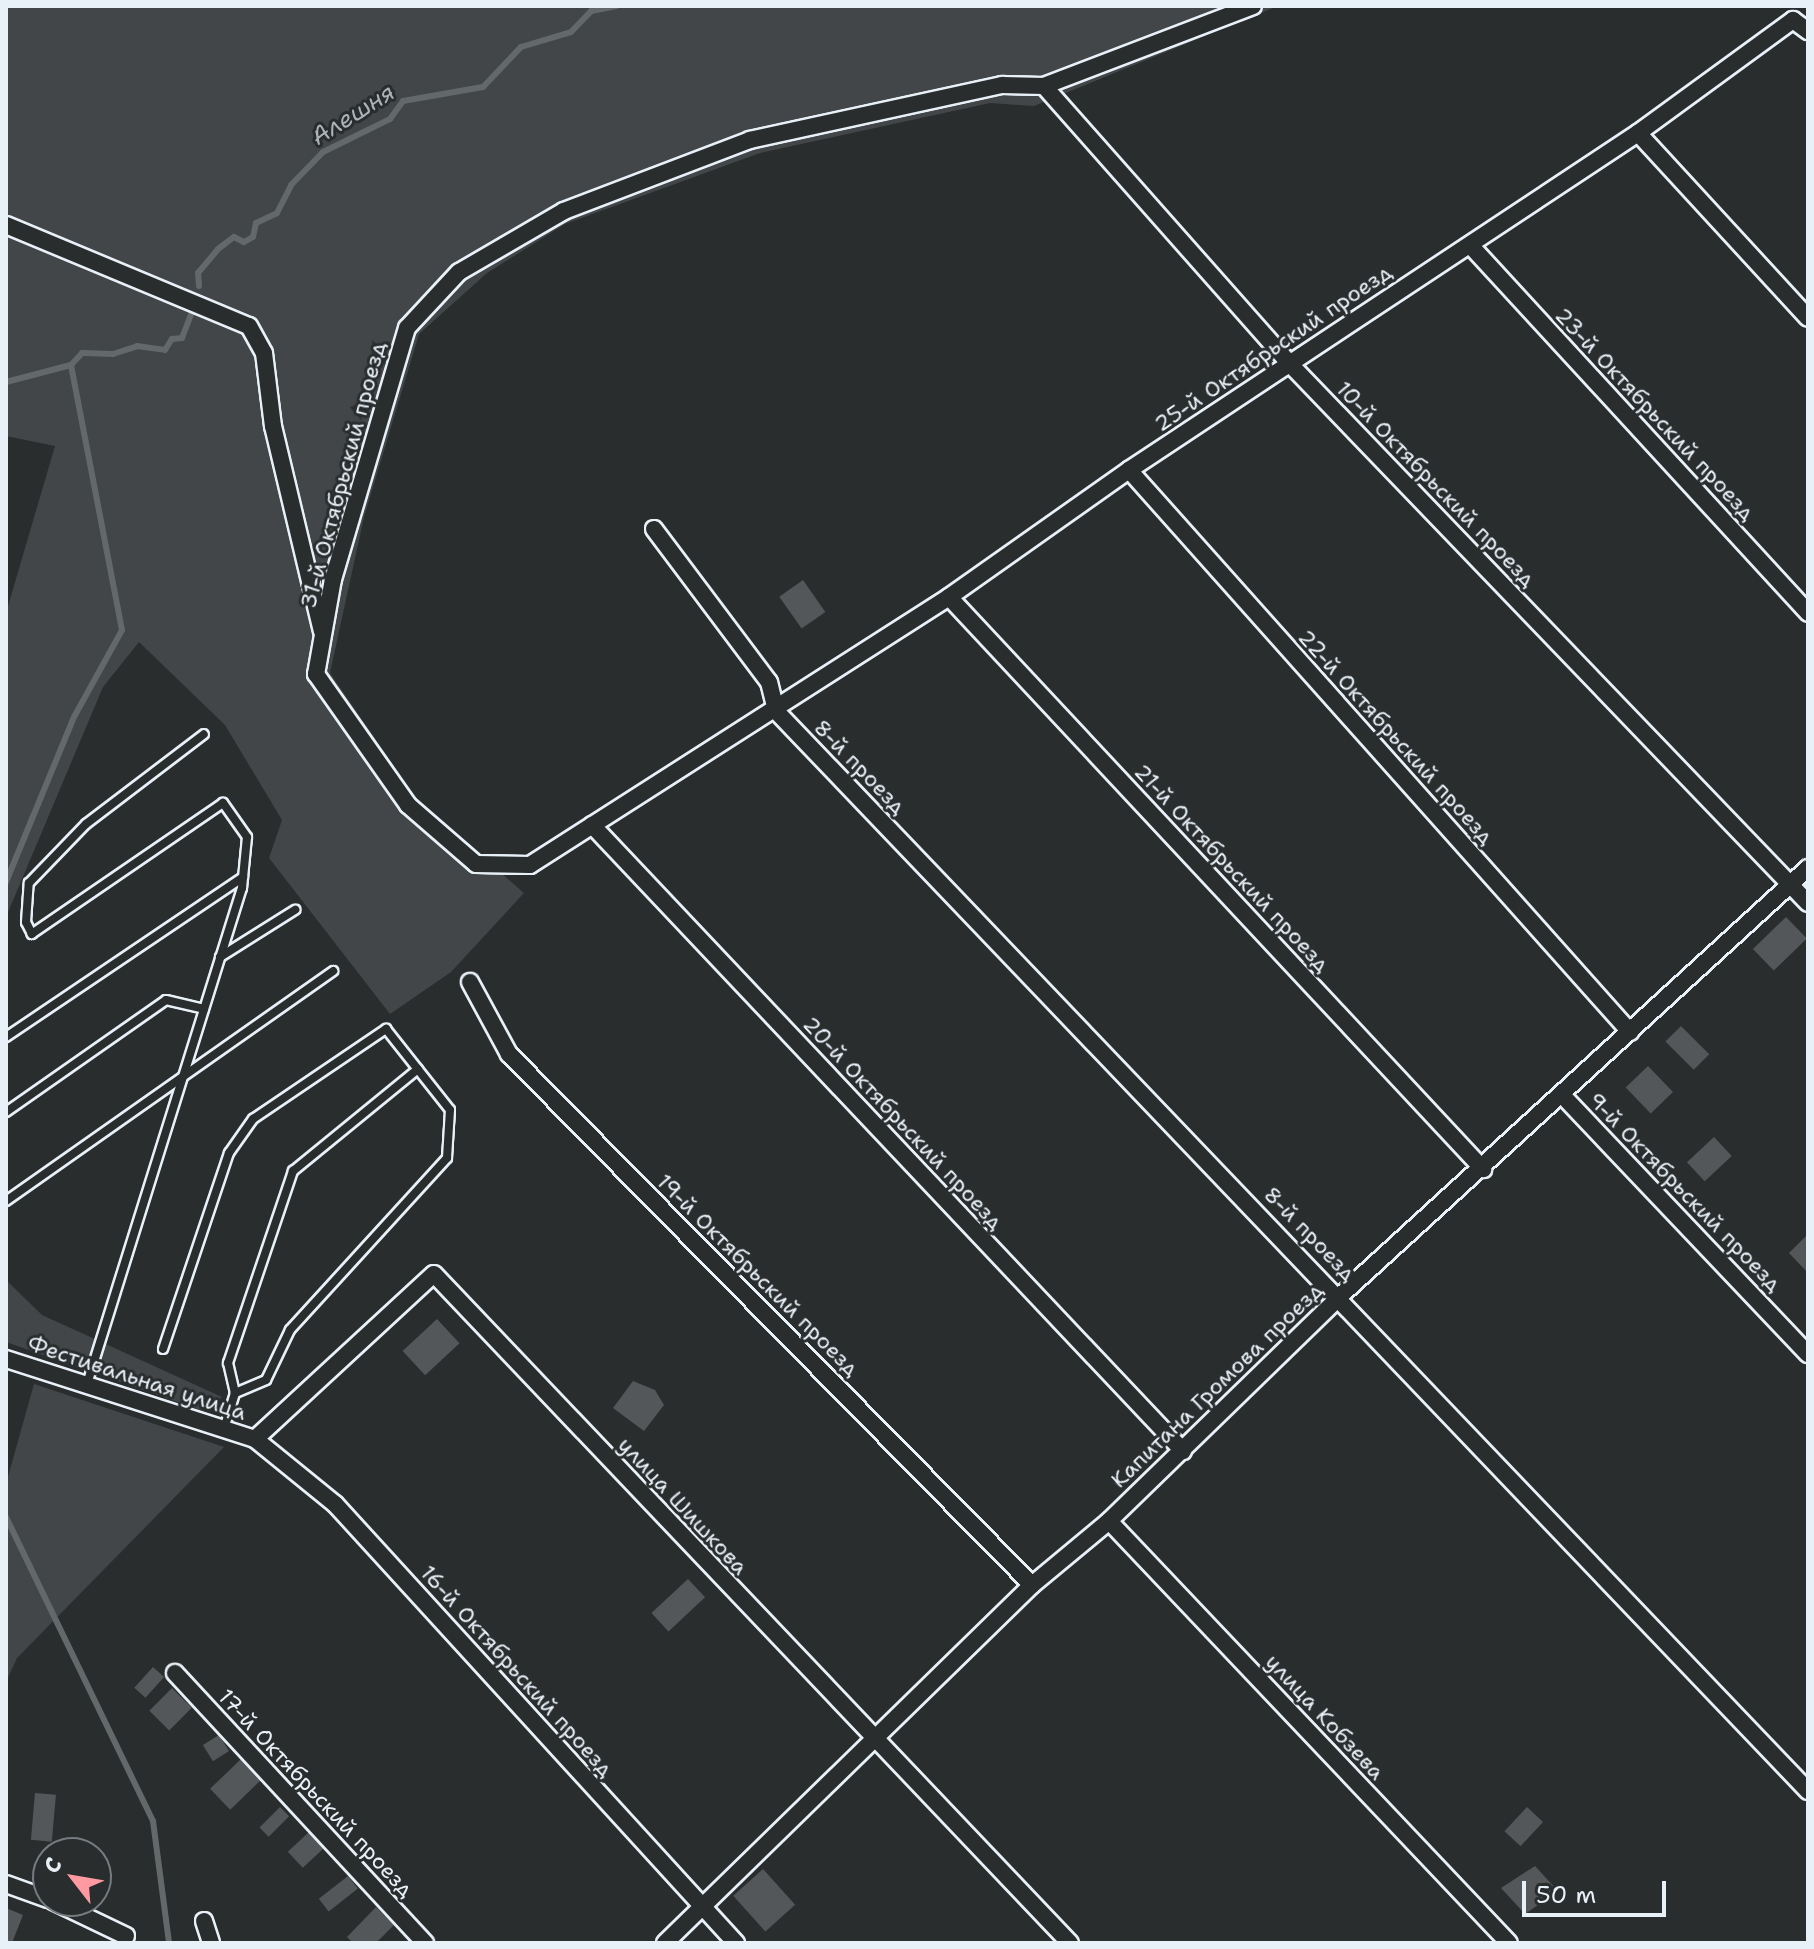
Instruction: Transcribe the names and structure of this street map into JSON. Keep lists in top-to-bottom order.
{
  "streets": {
    "street": [
      "25-й Октябрьский проезд",
      "23-й Октябрьский проезд",
      "31-й Октябрьский проезд",
      "10-й Октябрьский проезд",
      "22-й Октябрьский проезд",
      "8-й проезд",
      "21-й Октябрьский проезд",
      "20-й Октябрьский проезд",
      "9-й Октябрьский проезд",
      "19-й Октябрьский проезд",
      "Фестивальная улица",
      "Капитана Громова проезд",
      "улица Шишкова",
      "16-й Октябрьский проезд",
      "улица Кобзева",
      "17-й Октябрьский проезд"
    ]
  },
  "crossings": [
    ["25-й Октябрьский проезд", "23-й Октябрьский проезд"],
    ["25-й Октябрьский проезд", "31-й Октябрьский проезд"],
    ["25-й Октябрьский проезд", "10-й Октябрьский проезд"],
    ["25-й Октябрьский проезд", "22-й Октябрьский проезд"],
    ["25-й Октябрьский проезд", "8-й проезд"],
    ["25-й Октябрьский проезд", "21-й Октябрьский проезд"],
    ["25-й Октябрьский проезд", "20-й Октябрьский проезд"],
    ["31-й Октябрьский проезд", "10-й Октябрьский проезд"],
    ["10-й Октябрьский проезд", "Капитана Громова проезд"],
    ["22-й Октябрьский проезд", "Капитана Громова проезд"],
    ["8-й проезд", "Капитана Громова проезд"],
    ["21-й Октябрьский проезд", "Капитана Громова проезд"],
    ["20-й Октябрьский проезд", "Капитана Громова проезд"],
    ["9-й Октябрьский проезд", "Капитана Громова проезд"],
    ["19-й Октябрьский проезд", "Капитана Громова проезд"],
    ["Фестивальная улица", "улица Шишкова"],
    ["Фестивальная улица", "16-й Октябрьский проезд"],
    ["Капитана Громова проезд", "улица Шишкова"],
    ["Капитана Громова проезд", "16-й Октябрьский проезд"],
    ["Капитана Громова проезд", "улица Кобзева"],
    ["улица Шишкова", "16-й Октябрьский проезд"]
  ],
  "water": ["Алешня"],
  "scale_bar": "50 m",
  "north": "top left"
}
